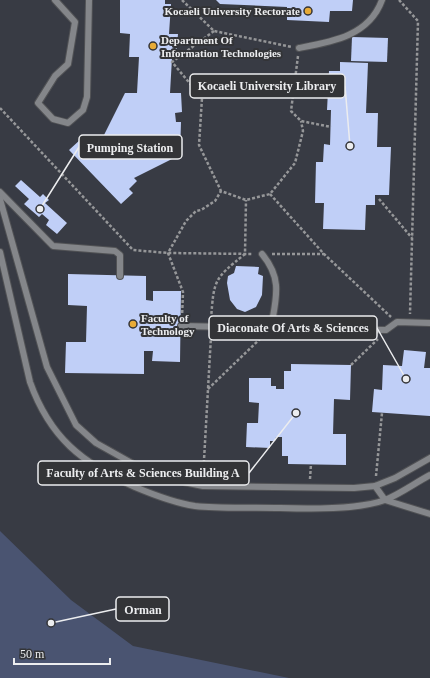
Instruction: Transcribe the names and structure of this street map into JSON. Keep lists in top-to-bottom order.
{
  "places": [
    "Kocaeli University Rectorate",
    "Department Of Information Technologies",
    "Kocaeli University Library",
    "Pumping Station",
    "Faculty of Technology",
    "Diaconate Of Arts & Sciences",
    "Faculty of Arts & Sciences Building A",
    "Orman"
  ],
  "scale_bar": "50 m"
}
